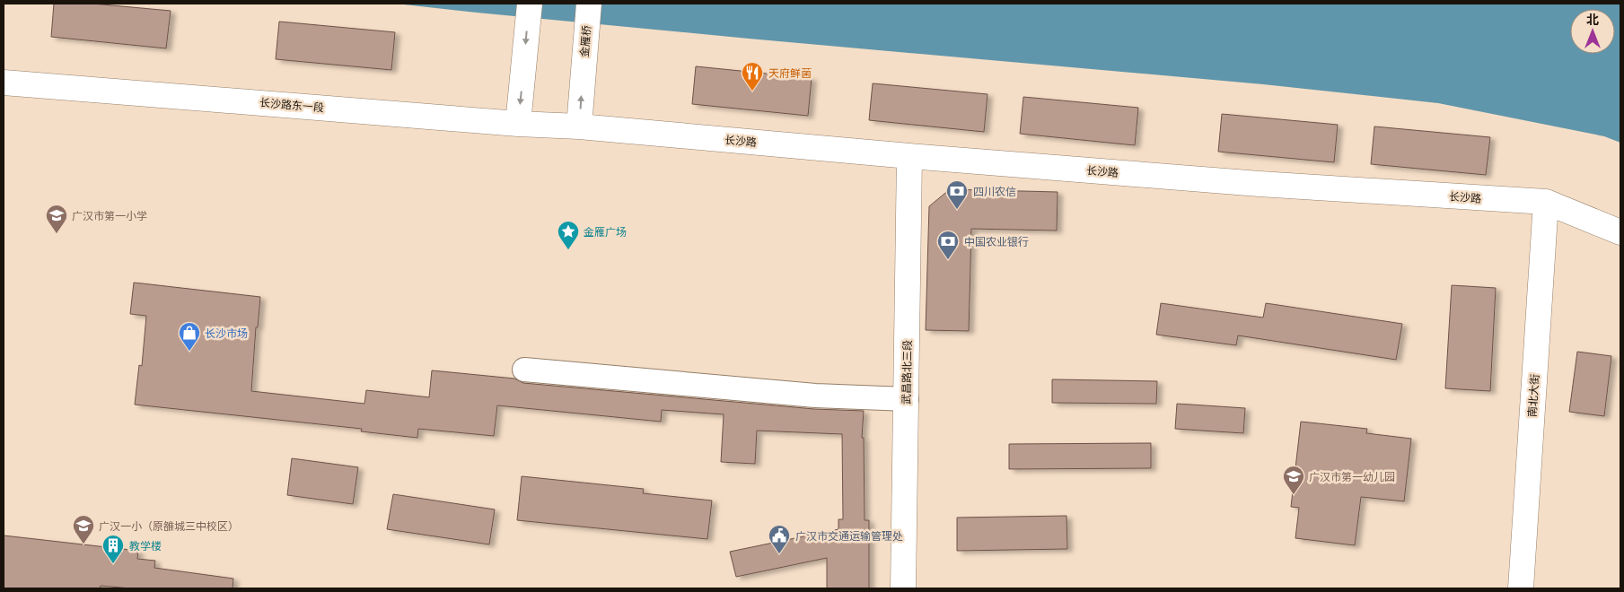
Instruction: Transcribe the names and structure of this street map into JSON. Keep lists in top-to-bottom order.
{
  "streets": {
    "main road": [
      "金雁桥",
      "长沙路东一段",
      "长沙路",
      "武昌路北三段",
      "南北大街"
    ]
  },
  "crossings": [
    ["金雁桥", "长沙路东一段"],
    ["金雁桥", "长沙路"],
    ["长沙路东一段", "长沙路"],
    ["长沙路", "武昌路北三段"],
    ["长沙路", "南北大街"]
  ],
  "places": {
    "restaurant": ["天府鲜菌"],
    "bank": ["四川农信", "中国农业银行"],
    "school or university": ["广汉市第一小学", "广汉市第一幼儿园", "广汉一小（原雒城三中校区）"],
    "place": ["金雁广场"],
    "shop": ["长沙市场"],
    "public building": ["广汉市交通运输管理处"],
    "building": ["教学楼"]
  },
  "north": "top"
}
